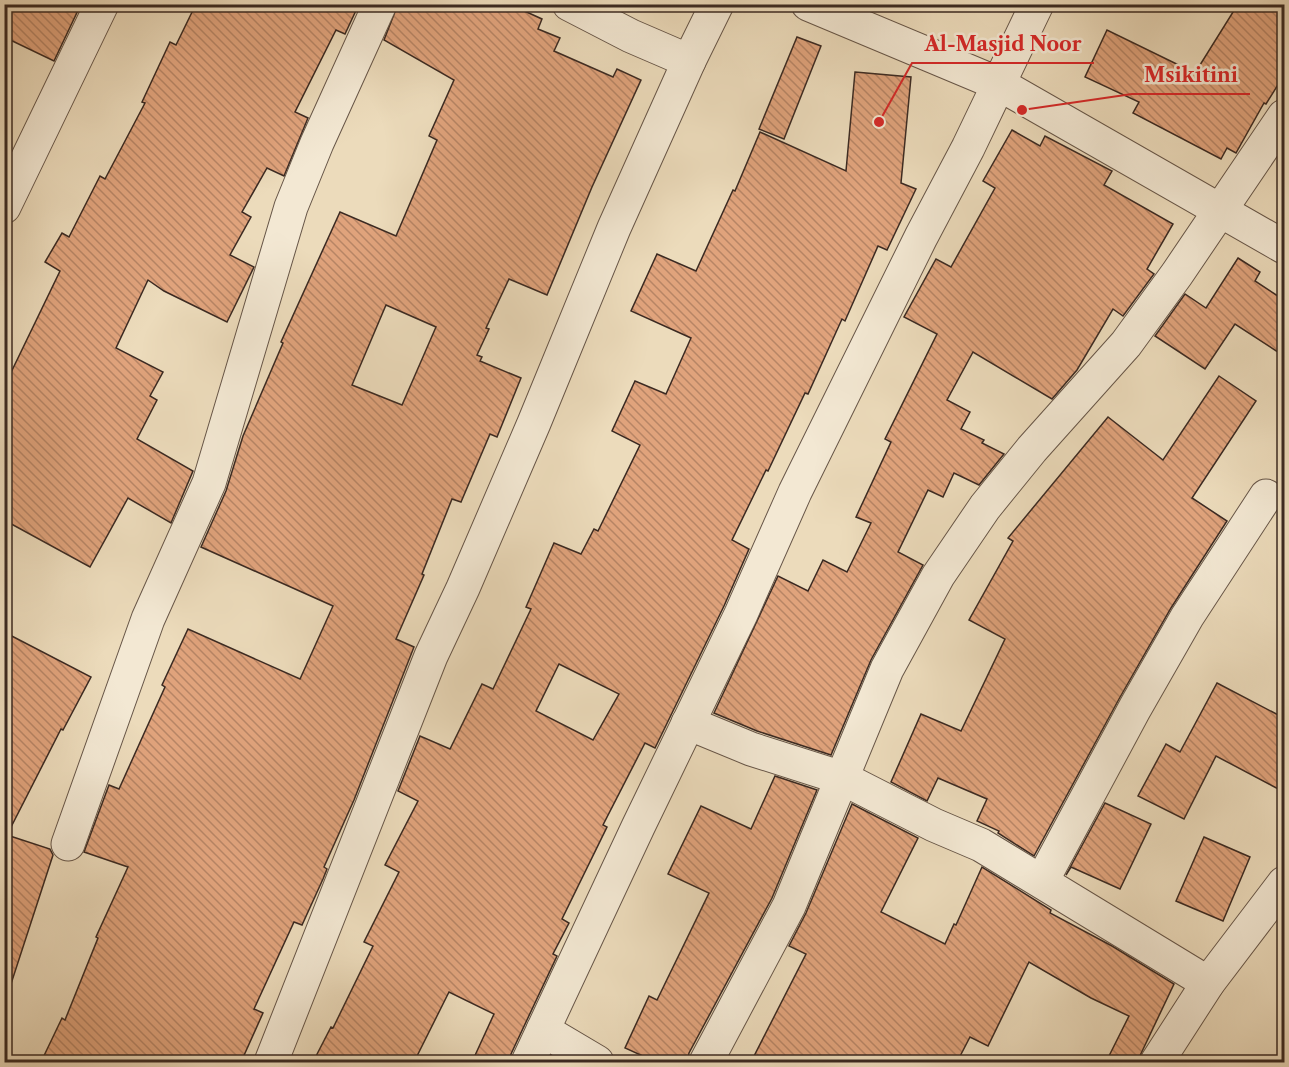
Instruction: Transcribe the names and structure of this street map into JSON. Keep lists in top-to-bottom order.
{
  "places": ["Msikitini", "Al-Masjid Noor"]
}
